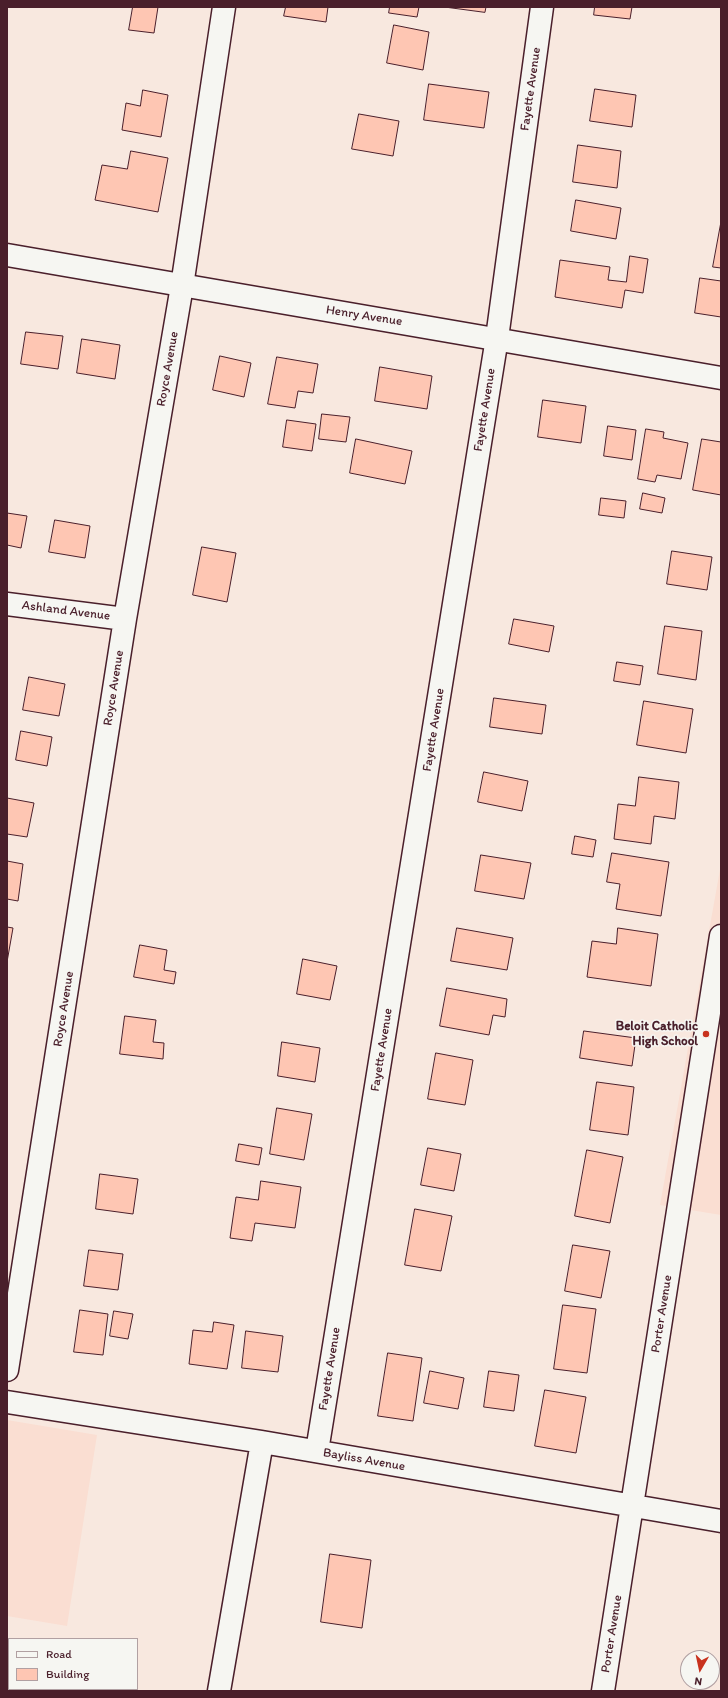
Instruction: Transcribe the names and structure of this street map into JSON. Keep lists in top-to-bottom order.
{
  "streets": {
    "street": [
      "Fayette Avenue",
      "Henry Avenue",
      "Royce Avenue",
      "Ashland Avenue",
      "Porter Avenue",
      "Bayliss Avenue"
    ]
  },
  "crossings": [
    ["Fayette Avenue", "Henry Avenue"],
    ["Fayette Avenue", "Bayliss Avenue"],
    ["Henry Avenue", "Royce Avenue"],
    ["Royce Avenue", "Ashland Avenue"],
    ["Porter Avenue", "Bayliss Avenue"]
  ],
  "places": ["Beloit Catholic High School"],
  "legend": ["Road", "Building"],
  "north": "bottom"
}
